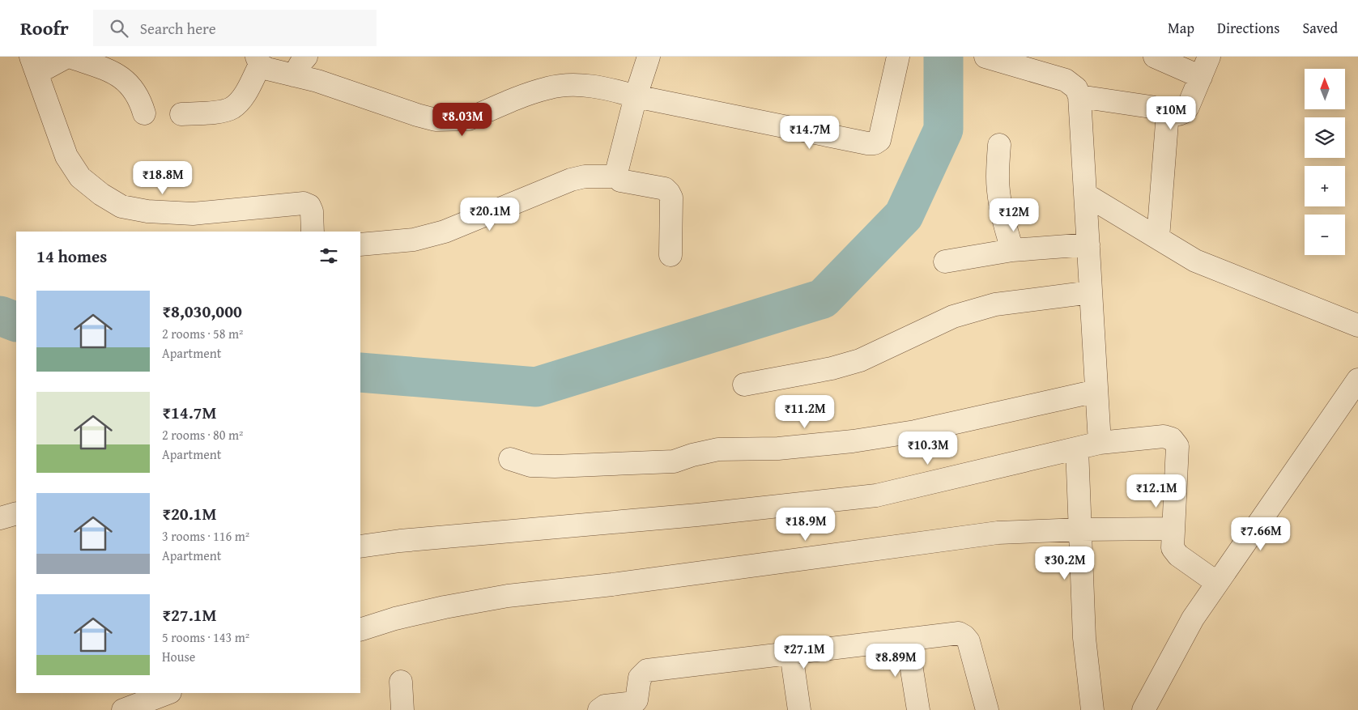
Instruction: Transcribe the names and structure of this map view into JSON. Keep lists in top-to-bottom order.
{
  "north": "top",
  "page": {
    "header": "Roofr",
    "search": "Search here",
    "nav": ["Map", "Directions", "Saved"],
    "map_buttons": ["+", "−"],
    "price": [
      "₹10M",
      "₹8.03M",
      "₹14.7M",
      "₹18.8M",
      "₹20.1M",
      "₹12M",
      "₹11.2M",
      "₹10.3M",
      "₹12.1M",
      "₹18.9M",
      "₹7.66M",
      "₹30.2M",
      "₹27.1M",
      "₹8.89M"
    ],
    "heading": "14 homes",
    "list": [
      {
        "name": "₹8,030,000",
        "note": "2 rooms · 58 m² · Apartment"
      },
      {
        "name": "₹14.7M",
        "note": "2 rooms · 80 m² · Apartment"
      },
      {
        "name": "₹20.1M",
        "note": "3 rooms · 116 m² · Apartment"
      },
      {
        "name": "₹27.1M",
        "note": "5 rooms · 143 m² · House"
      }
    ]
  }
}
